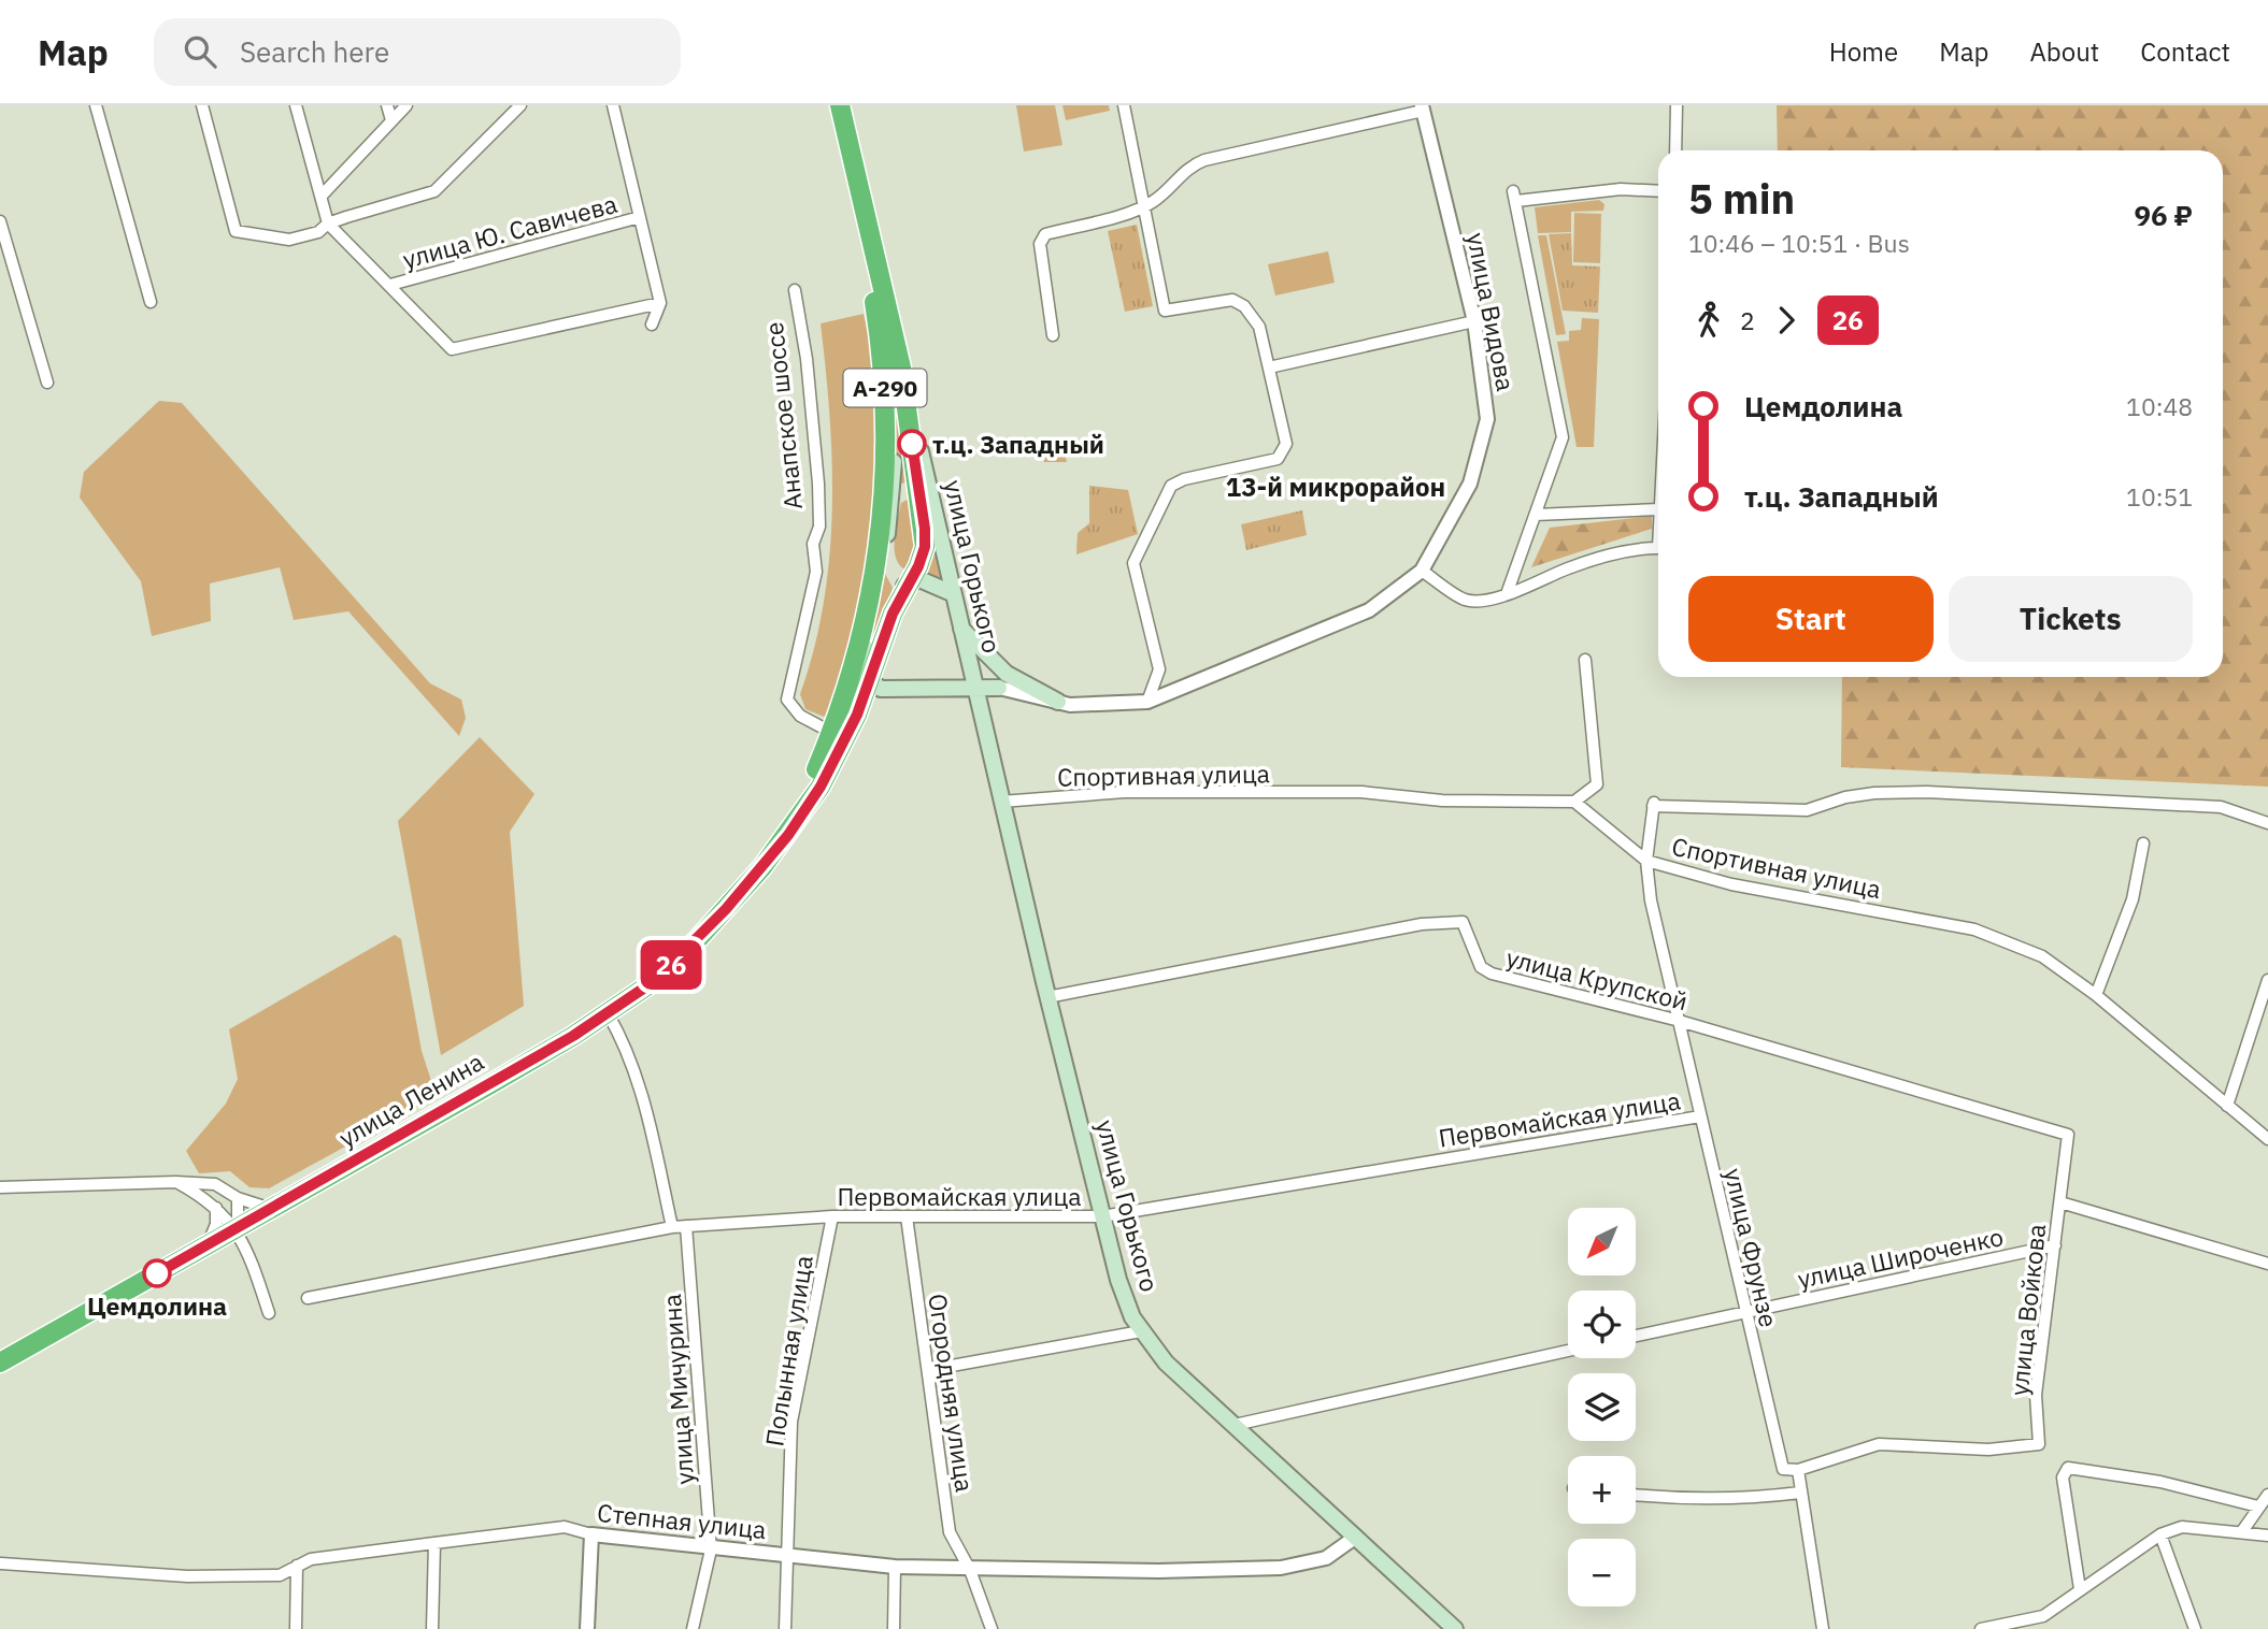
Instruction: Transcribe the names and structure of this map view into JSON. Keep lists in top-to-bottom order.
{
  "streets": {
    "highway": ["А-290", "улица Ленина"],
    "main road": ["улица Видова", "улица Горького"],
    "street": [
      "улица Ю. Савичева",
      "Анапское шоссе",
      "Спортивная улица",
      "улица Крупской",
      "Первомайская улица",
      "улица Фрунзе",
      "улица Широченко",
      "улица Войкова",
      "Полынная улица",
      "улица Мичурина",
      "Огородняя улица",
      "Степная улица"
    ]
  },
  "crossings": [
    ["улица Видова", "улица Горького"],
    ["А-290", "Анапское шоссе"],
    ["А-290", "улица Горького"],
    ["А-290", "улица Ленина"],
    ["улица Горького", "Спортивная улица"],
    ["улица Горького", "улица Крупской"],
    ["улица Горького", "Первомайская улица"],
    ["улица Горького", "Степная улица"],
    ["Спортивная улица", "улица Фрунзе"],
    ["улица Крупской", "улица Фрунзе"],
    ["улица Крупской", "улица Войкова"],
    ["Первомайская улица", "улица Фрунзе"],
    ["Первомайская улица", "Полынная улица"],
    ["Первомайская улица", "улица Мичурина"],
    ["Первомайская улица", "Огородняя улица"],
    ["улица Фрунзе", "улица Широченко"],
    ["улица Фрунзе", "улица Войкова"],
    ["улица Широченко", "улица Войкова"],
    ["Полынная улица", "Степная улица"],
    ["улица Мичурина", "Степная улица"],
    ["Огородняя улица", "Степная улица"]
  ],
  "districts": ["13-й микрорайон"],
  "places": ["т.ц. Западный", "Цемдолина"],
  "lines": ["bus line 26"],
  "north": "bottom left",
  "page": {
    "header": "Map",
    "search": "Search here",
    "nav": [
      "Home",
      "Map",
      "About",
      "Contact"
    ],
    "on_map": "26",
    "heading": ["5 min", "10:46 – 10:51 · Bus", "96 ₽"],
    "legs": ["2", "26"],
    "list": [
      {
        "name": "Цемдолина",
        "value": "10:48"
      },
      {
        "name": "т.ц. Западный",
        "value": "10:51"
      }
    ],
    "buttons": ["Start", "Tickets"],
    "map_buttons": ["+", "−"]
  }
}
